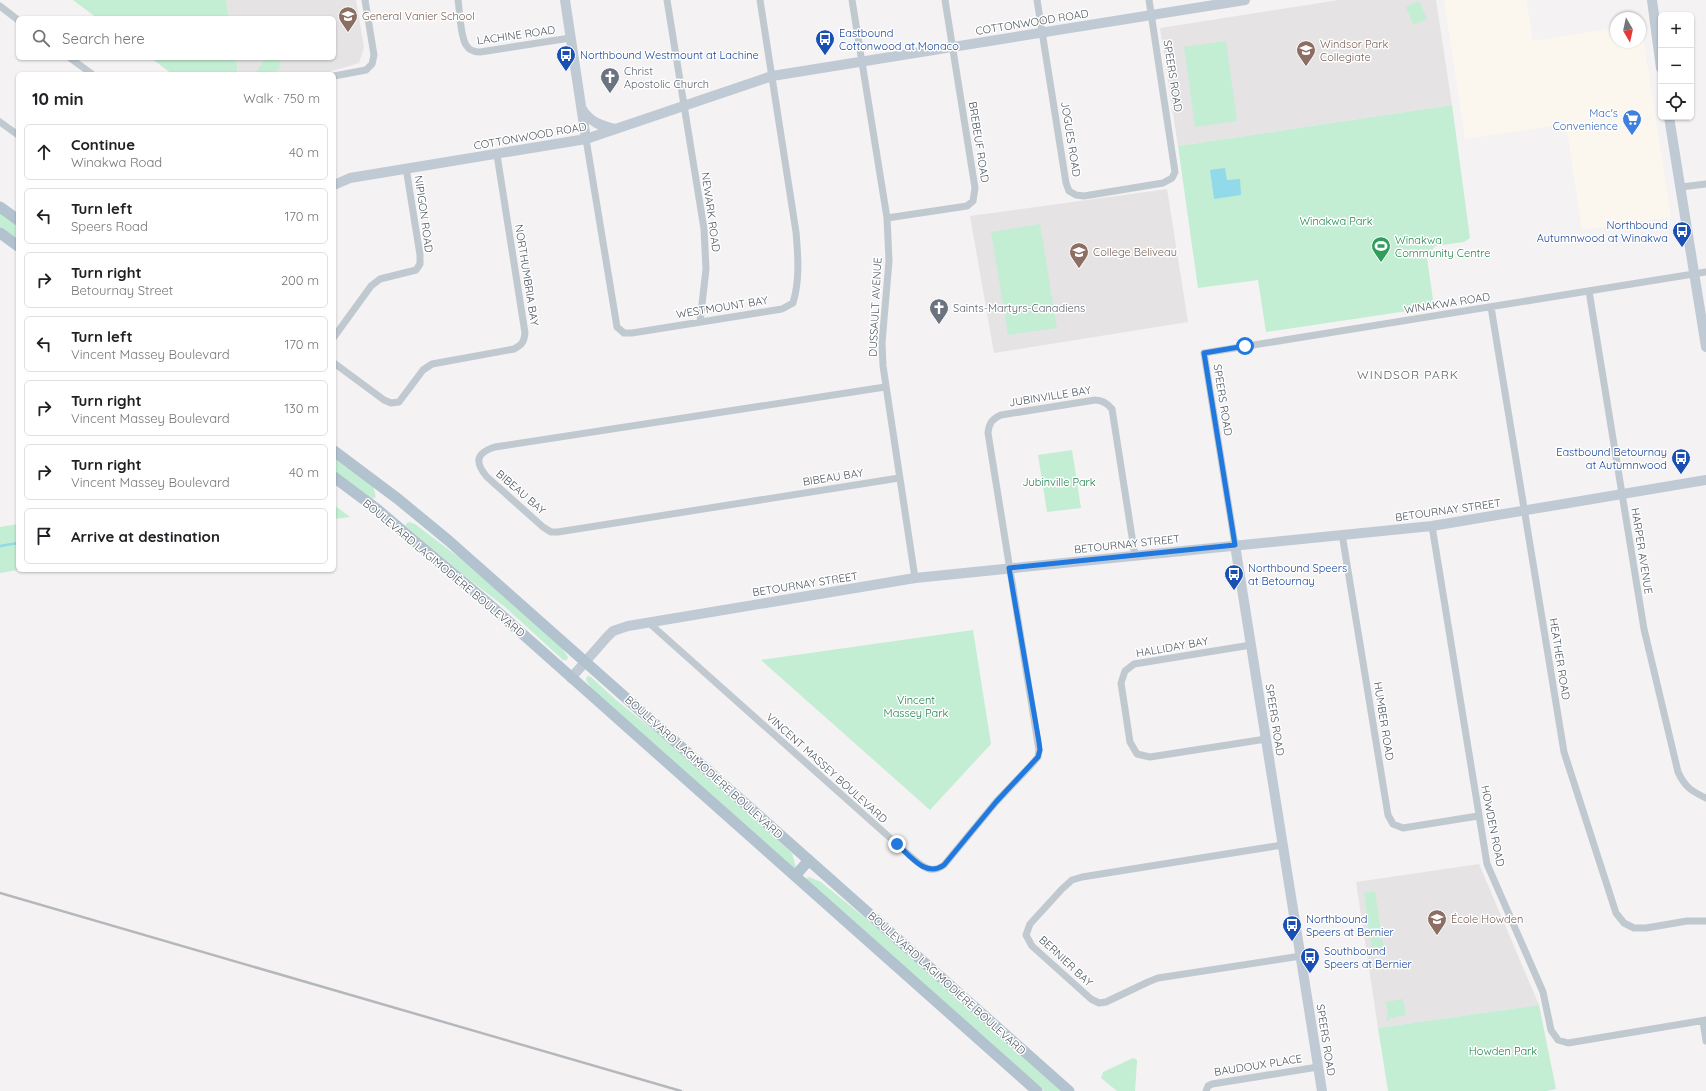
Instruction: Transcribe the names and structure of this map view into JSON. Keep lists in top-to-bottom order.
{
  "streets": {
    "main road": ["BOULEVARD LAGIMODIÈRE BOULEVARD"],
    "street": [
      "COTTONWOOD ROAD",
      "LACHINE ROAD",
      "SPEERS ROAD",
      "JOGUES ROAD",
      "BREBEUF ROAD",
      "NEWARK ROAD",
      "NIPIGON ROAD",
      "NORTHUMBRIA BAY",
      "WINAKWA ROAD",
      "WESTMOUNT BAY",
      "DUSSAULT AVENUE",
      "JUBINVILLE BAY",
      "BIBEAU BAY",
      "BETOURNAY STREET",
      "HARPER AVENUE",
      "HALLIDAY BAY",
      "HEATHER ROAD",
      "HUMBER ROAD",
      "VINCENT MASSEY BOULEVARD",
      "HOWDEN ROAD",
      "BERNIER BAY",
      "BAUDOUX PLACE"
    ]
  },
  "crossings": [
    ["COTTONWOOD ROAD", "SPEERS ROAD"],
    ["COTTONWOOD ROAD", "JOGUES ROAD"],
    ["COTTONWOOD ROAD", "BREBEUF ROAD"],
    ["COTTONWOOD ROAD", "NEWARK ROAD"],
    ["COTTONWOOD ROAD", "NIPIGON ROAD"],
    ["COTTONWOOD ROAD", "NORTHUMBRIA BAY"],
    ["COTTONWOOD ROAD", "WESTMOUNT BAY"],
    ["COTTONWOOD ROAD", "DUSSAULT AVENUE"],
    ["SPEERS ROAD", "JOGUES ROAD"],
    ["SPEERS ROAD", "WINAKWA ROAD"],
    ["SPEERS ROAD", "BETOURNAY STREET"],
    ["SPEERS ROAD", "HALLIDAY BAY"],
    ["SPEERS ROAD", "BERNIER BAY"],
    ["SPEERS ROAD", "BAUDOUX PLACE"],
    ["BREBEUF ROAD", "DUSSAULT AVENUE"],
    ["NEWARK ROAD", "WESTMOUNT BAY"],
    ["WINAKWA ROAD", "HARPER AVENUE"],
    ["WINAKWA ROAD", "HEATHER ROAD"],
    ["DUSSAULT AVENUE", "BIBEAU BAY"],
    ["DUSSAULT AVENUE", "BETOURNAY STREET"],
    ["JUBINVILLE BAY", "BETOURNAY STREET"],
    ["JUBINVILLE BAY", "VINCENT MASSEY BOULEVARD"],
    ["BETOURNAY STREET", "HARPER AVENUE"],
    ["BETOURNAY STREET", "BOULEVARD LAGIMODIÈRE BOULEVARD"],
    ["BETOURNAY STREET", "HEATHER ROAD"],
    ["BETOURNAY STREET", "HUMBER ROAD"],
    ["BETOURNAY STREET", "VINCENT MASSEY BOULEVARD"],
    ["BETOURNAY STREET", "HOWDEN ROAD"],
    ["HUMBER ROAD", "HOWDEN ROAD"]
  ],
  "districts": ["WINDSOR PARK"],
  "parks": [
    "Winakwa Park",
    "Jubinville Park",
    "Vincent Massey Park",
    "Howden Park"
  ],
  "places": {
    "school or university": [
      "General Vanier School",
      "Windsor Park Collegiate",
      "College Beliveau",
      "École Howden"
    ],
    "bus stop": [
      "Eastbound Cottonwood at Monaco",
      "Northbound Westmount at Lachine",
      "Northbound Autumnwood at Winakwa",
      "Eastbound Betournay at Autumnwood",
      "Northbound Speers at Betournay",
      "Northbound Speers at Bernier",
      "Southbound Speers at Bernier"
    ],
    "church": ["Christ Apostolic Church", "Saints-Martyrs-Canadiens"],
    "supermarket": ["Mac's Convenience"],
    "sports": ["Winakwa Community Centre"]
  },
  "north": "bottom",
  "page": {
    "map_buttons": ["+", "−"],
    "search": "Search here",
    "heading": ["10 min", "Walk · 750 m"],
    "list": [
      ["Continue", "Winakwa Road", "40 m"],
      ["Turn left", "Speers Road", "170 m"],
      ["Turn right", "Betournay Street", "200 m"],
      ["Turn left", "Vincent Massey Boulevard", "170 m"],
      ["Turn right", "Vincent Massey Boulevard", "130 m"],
      ["Turn right", "Vincent Massey Boulevard", "40 m"],
      "Arrive at destination"
    ]
  }
}
